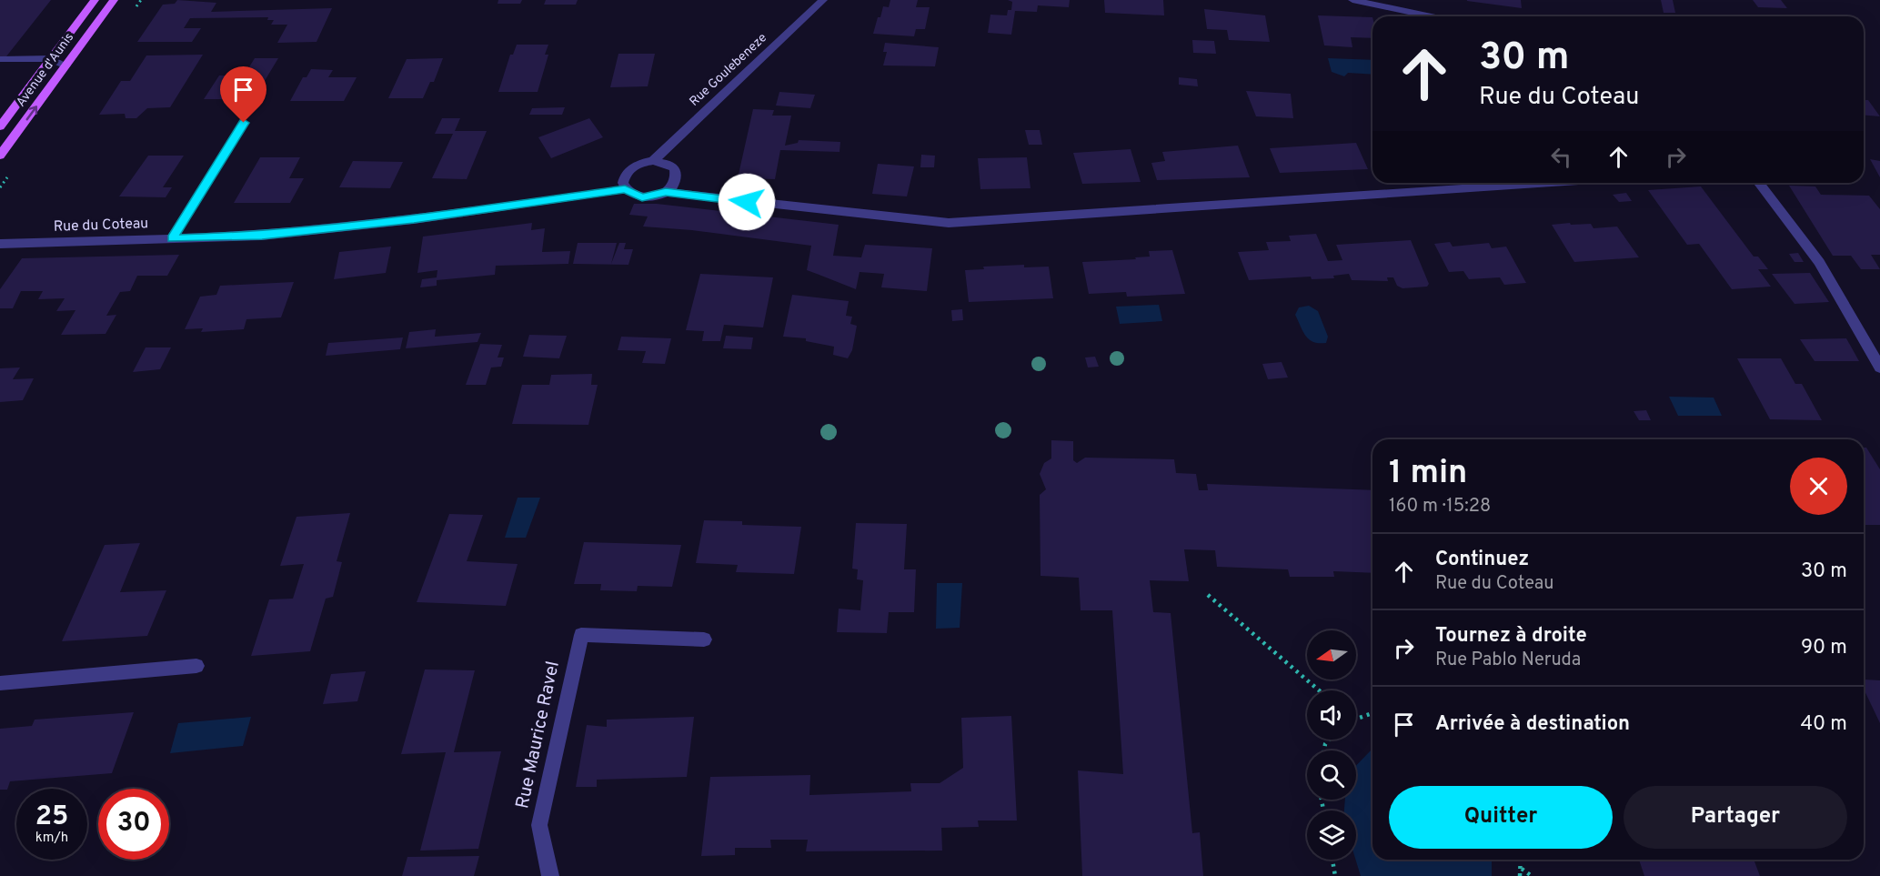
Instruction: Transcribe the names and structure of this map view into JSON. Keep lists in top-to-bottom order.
{
  "streets": {
    "main road": ["Avenue d'Aunis"],
    "street": ["Rue Goulebeneze", "Rue du Coteau", "Rue Maurice Ravel"]
  },
  "crossings": [
    ["Rue Goulebeneze", "Rue du Coteau"]
  ],
  "north": "left",
  "page": {
    "turn": ["30 m", "Rue du Coteau"],
    "heading": ["1 min", "160 m · 15:28"],
    "list": [
      {
        "name": "Continuez",
        "note": "Rue du Coteau",
        "value": "30 m"
      },
      {
        "name": "Tournez à droite",
        "note": "Rue Pablo Neruda",
        "value": "90 m"
      },
      {
        "name": "Arrivée à destination",
        "value": "40 m"
      }
    ],
    "buttons": ["Quitter", "Partager"],
    "speed": "25 km/h",
    "limit": "30"
  }
}
